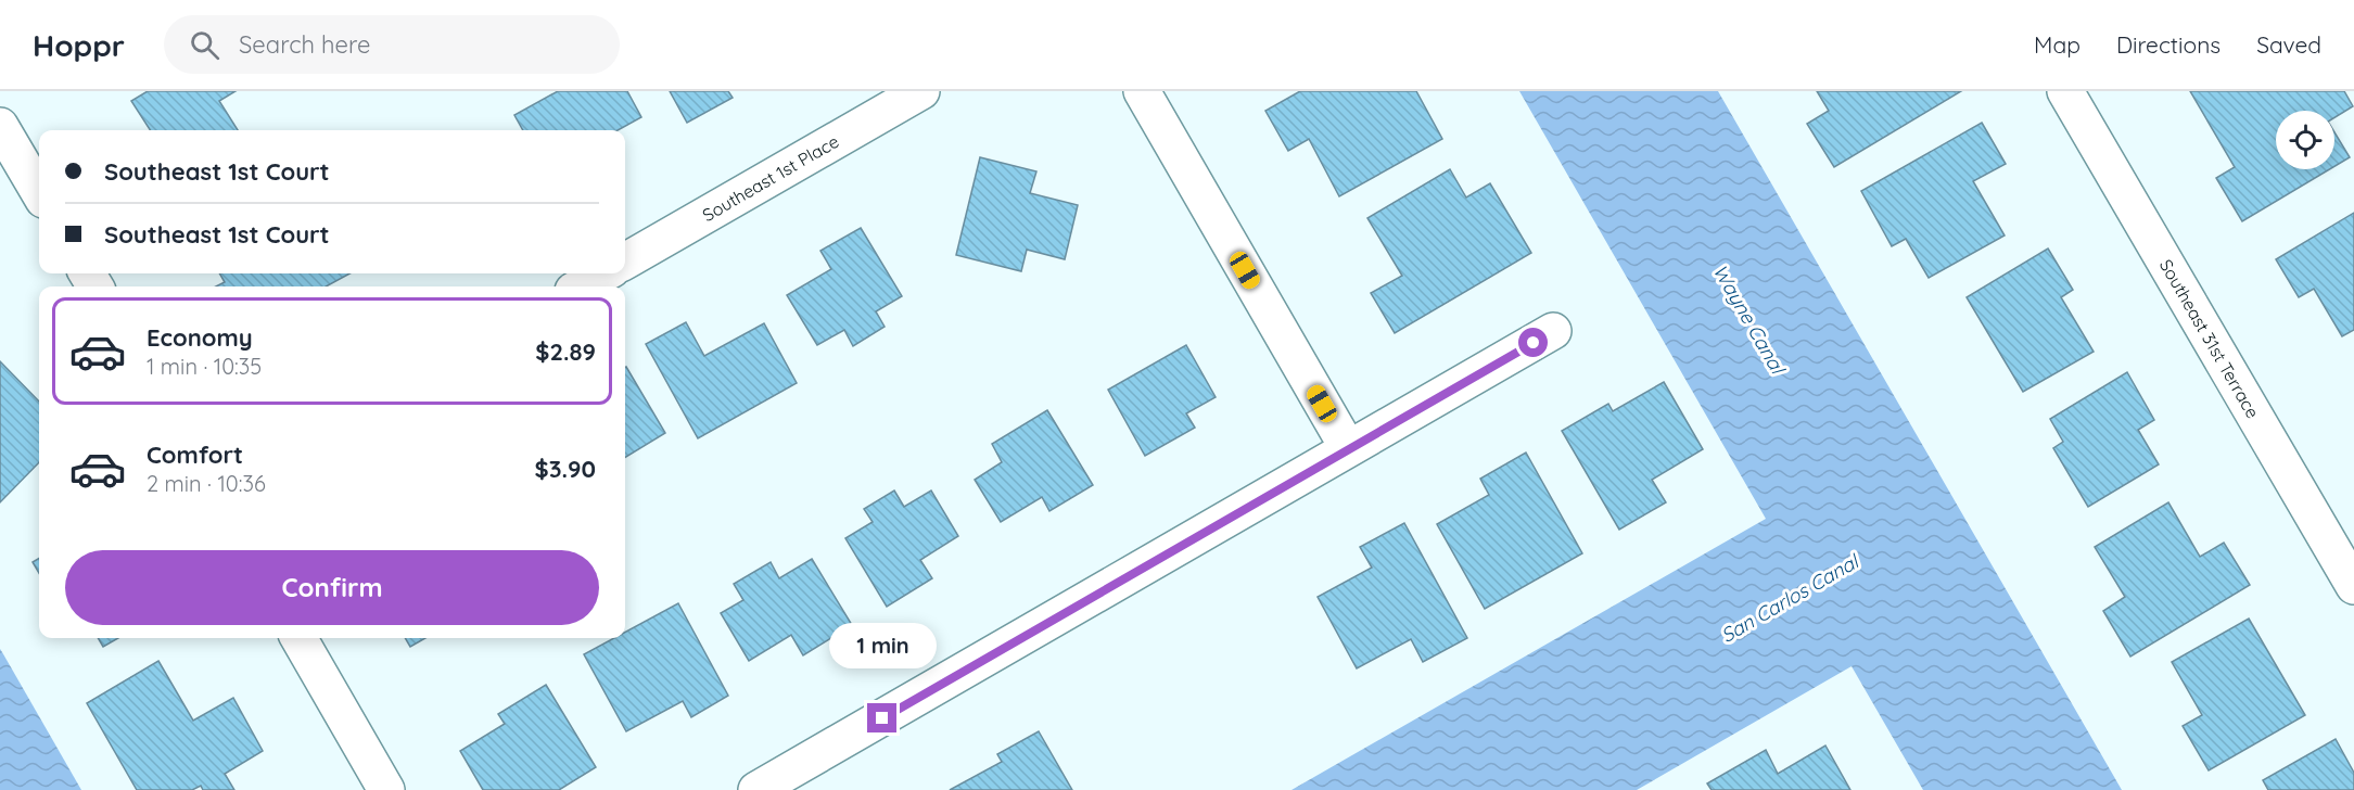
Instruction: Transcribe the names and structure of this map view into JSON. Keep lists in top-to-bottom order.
{
  "streets": {
    "street": ["Southeast 1st Place", "Southeast 31st Terrace"]
  },
  "water": ["Wayne Canal", "San Carlos Canal"],
  "page": {
    "header": "Hoppr",
    "search": "Search here",
    "nav": ["Map", "Directions", "Saved"],
    "banner": ["Southeast 1st Court", "Southeast 1st Court"],
    "list": [
      {
        "name": "Economy",
        "note": "1 min · 10:35",
        "value": "$2.89"
      },
      {
        "name": "Comfort",
        "note": "2 min · 10:36",
        "value": "$3.90"
      }
    ],
    "buttons": "Confirm",
    "bubble": "1 min"
  }
}
